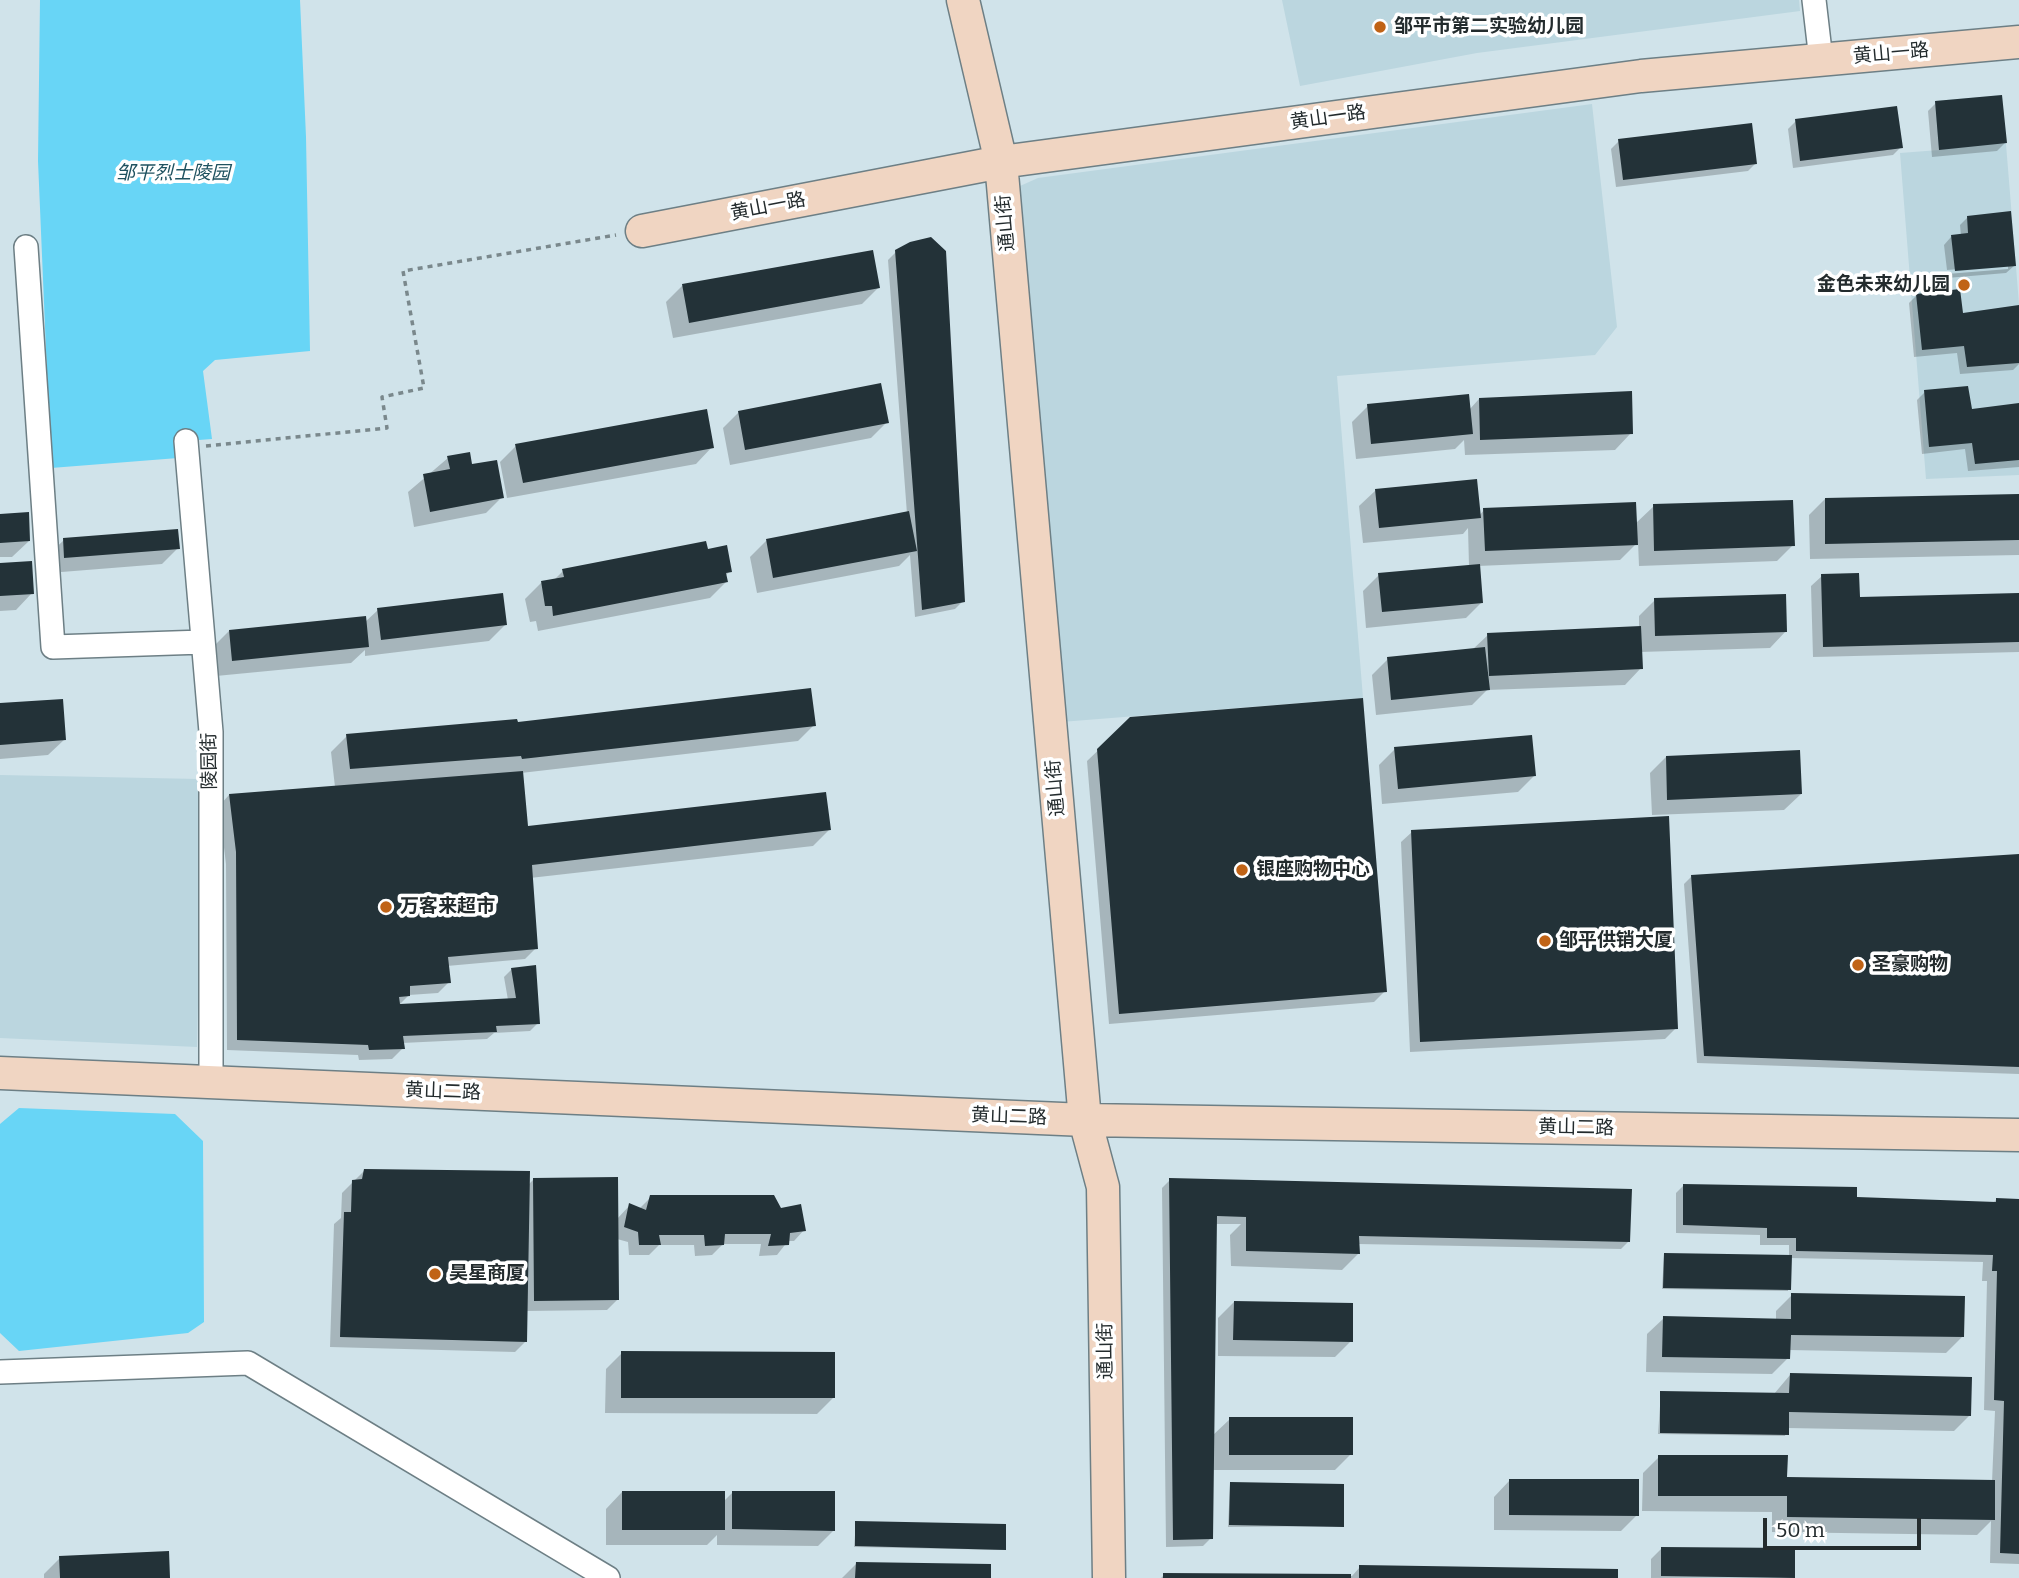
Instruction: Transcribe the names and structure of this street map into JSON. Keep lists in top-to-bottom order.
{
  "streets": {
    "street": [
      "黄山一路",
      "通山街",
      "陵园街",
      "黄山二路"
    ]
  },
  "crossings": [
    ["黄山一路", "通山街"],
    ["通山街", "黄山二路"],
    ["陵园街", "黄山二路"]
  ],
  "parks": ["邹平烈士陵园"],
  "places": [
    "邹平市第二实验幼儿园",
    "金色未来幼儿园",
    "银座购物中心",
    "万客来超市",
    "邹平供销大厦",
    "圣豪购物",
    "昊星商厦"
  ],
  "scale_bar": "50 m"
}
